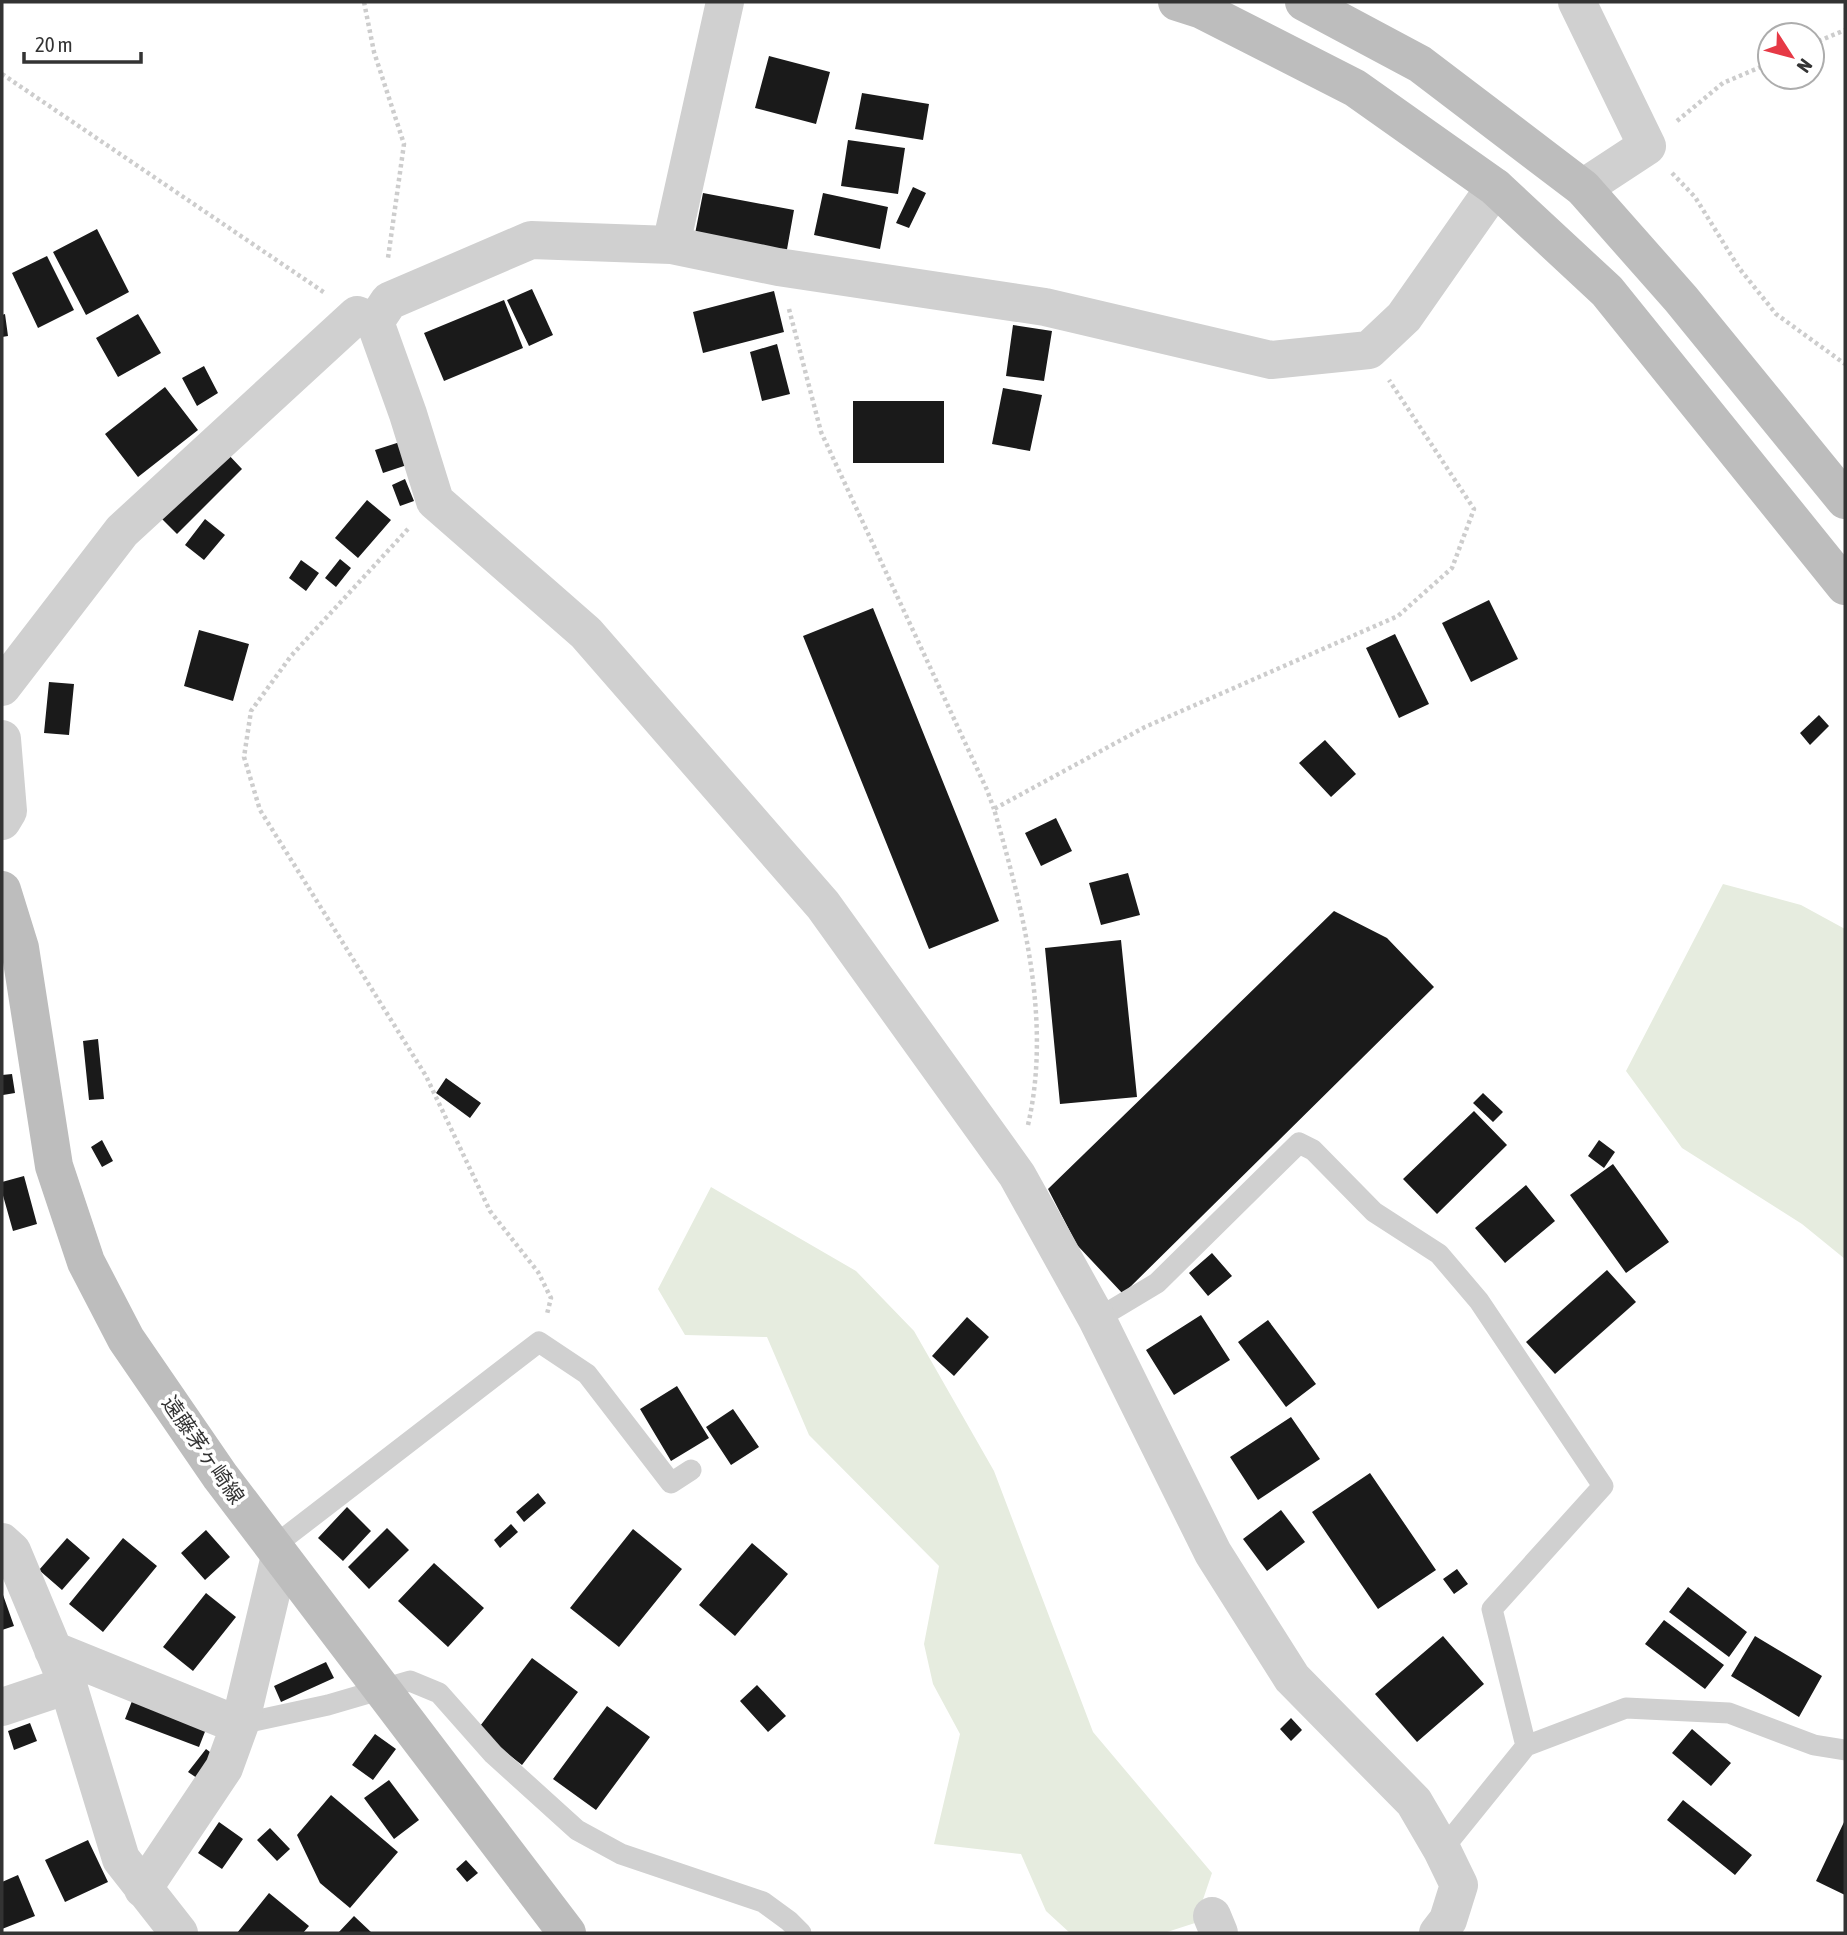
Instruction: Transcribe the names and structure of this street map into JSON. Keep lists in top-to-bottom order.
{
  "streets": {
    "street": ["遠藤茅ヶ崎線"]
  },
  "scale_bar": "20 m",
  "north": "bottom right"
}
